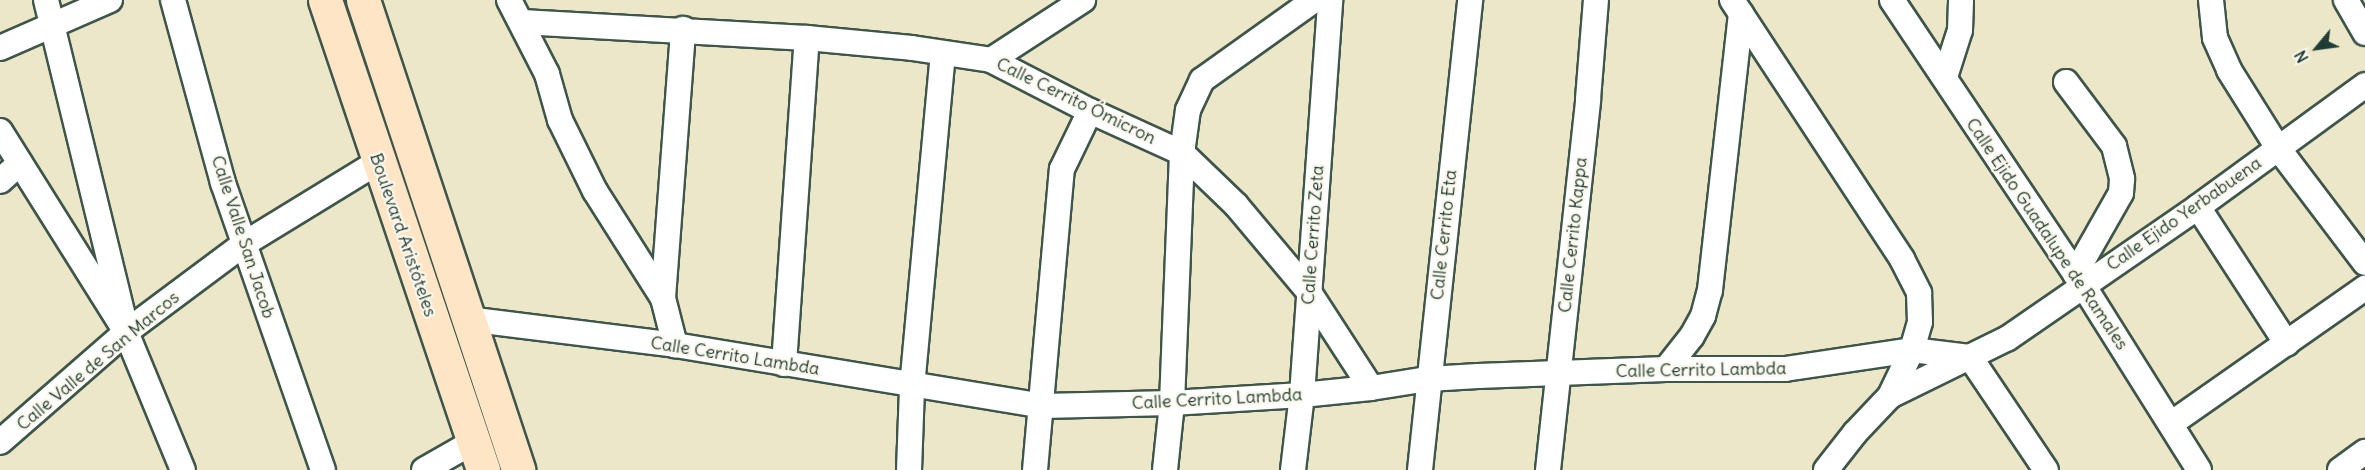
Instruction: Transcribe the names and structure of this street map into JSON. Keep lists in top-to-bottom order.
{
  "streets": {
    "street": [
      "Calle Cerrito Ómicron",
      "Calle Ejido Yerbabuena",
      "Calle Ejido Guadalupe de Ramales",
      "Boulevard Aristóteles",
      "Calle Cerrito Zeta",
      "Calle Cerrito Eta",
      "Calle Cerrito Kappa",
      "Calle Valle San Jacob",
      "Calle Cerrito Lambda",
      "Calle Valle de San Marcos"
    ]
  },
  "crossings": [
    ["Calle Cerrito Ómicron", "Calle Cerrito Zeta"],
    ["Calle Cerrito Ómicron", "Calle Cerrito Lambda"],
    ["Calle Ejido Yerbabuena", "Calle Ejido Guadalupe de Ramales"],
    ["Calle Ejido Yerbabuena", "Calle Cerrito Lambda"],
    ["Boulevard Aristóteles", "Calle Cerrito Lambda"],
    ["Boulevard Aristóteles", "Calle Valle de San Marcos"],
    ["Calle Cerrito Zeta", "Calle Cerrito Lambda"],
    ["Calle Cerrito Eta", "Calle Cerrito Lambda"],
    ["Calle Cerrito Kappa", "Calle Cerrito Lambda"],
    ["Calle Valle San Jacob", "Calle Valle de San Marcos"]
  ],
  "north": "bottom left"
}
